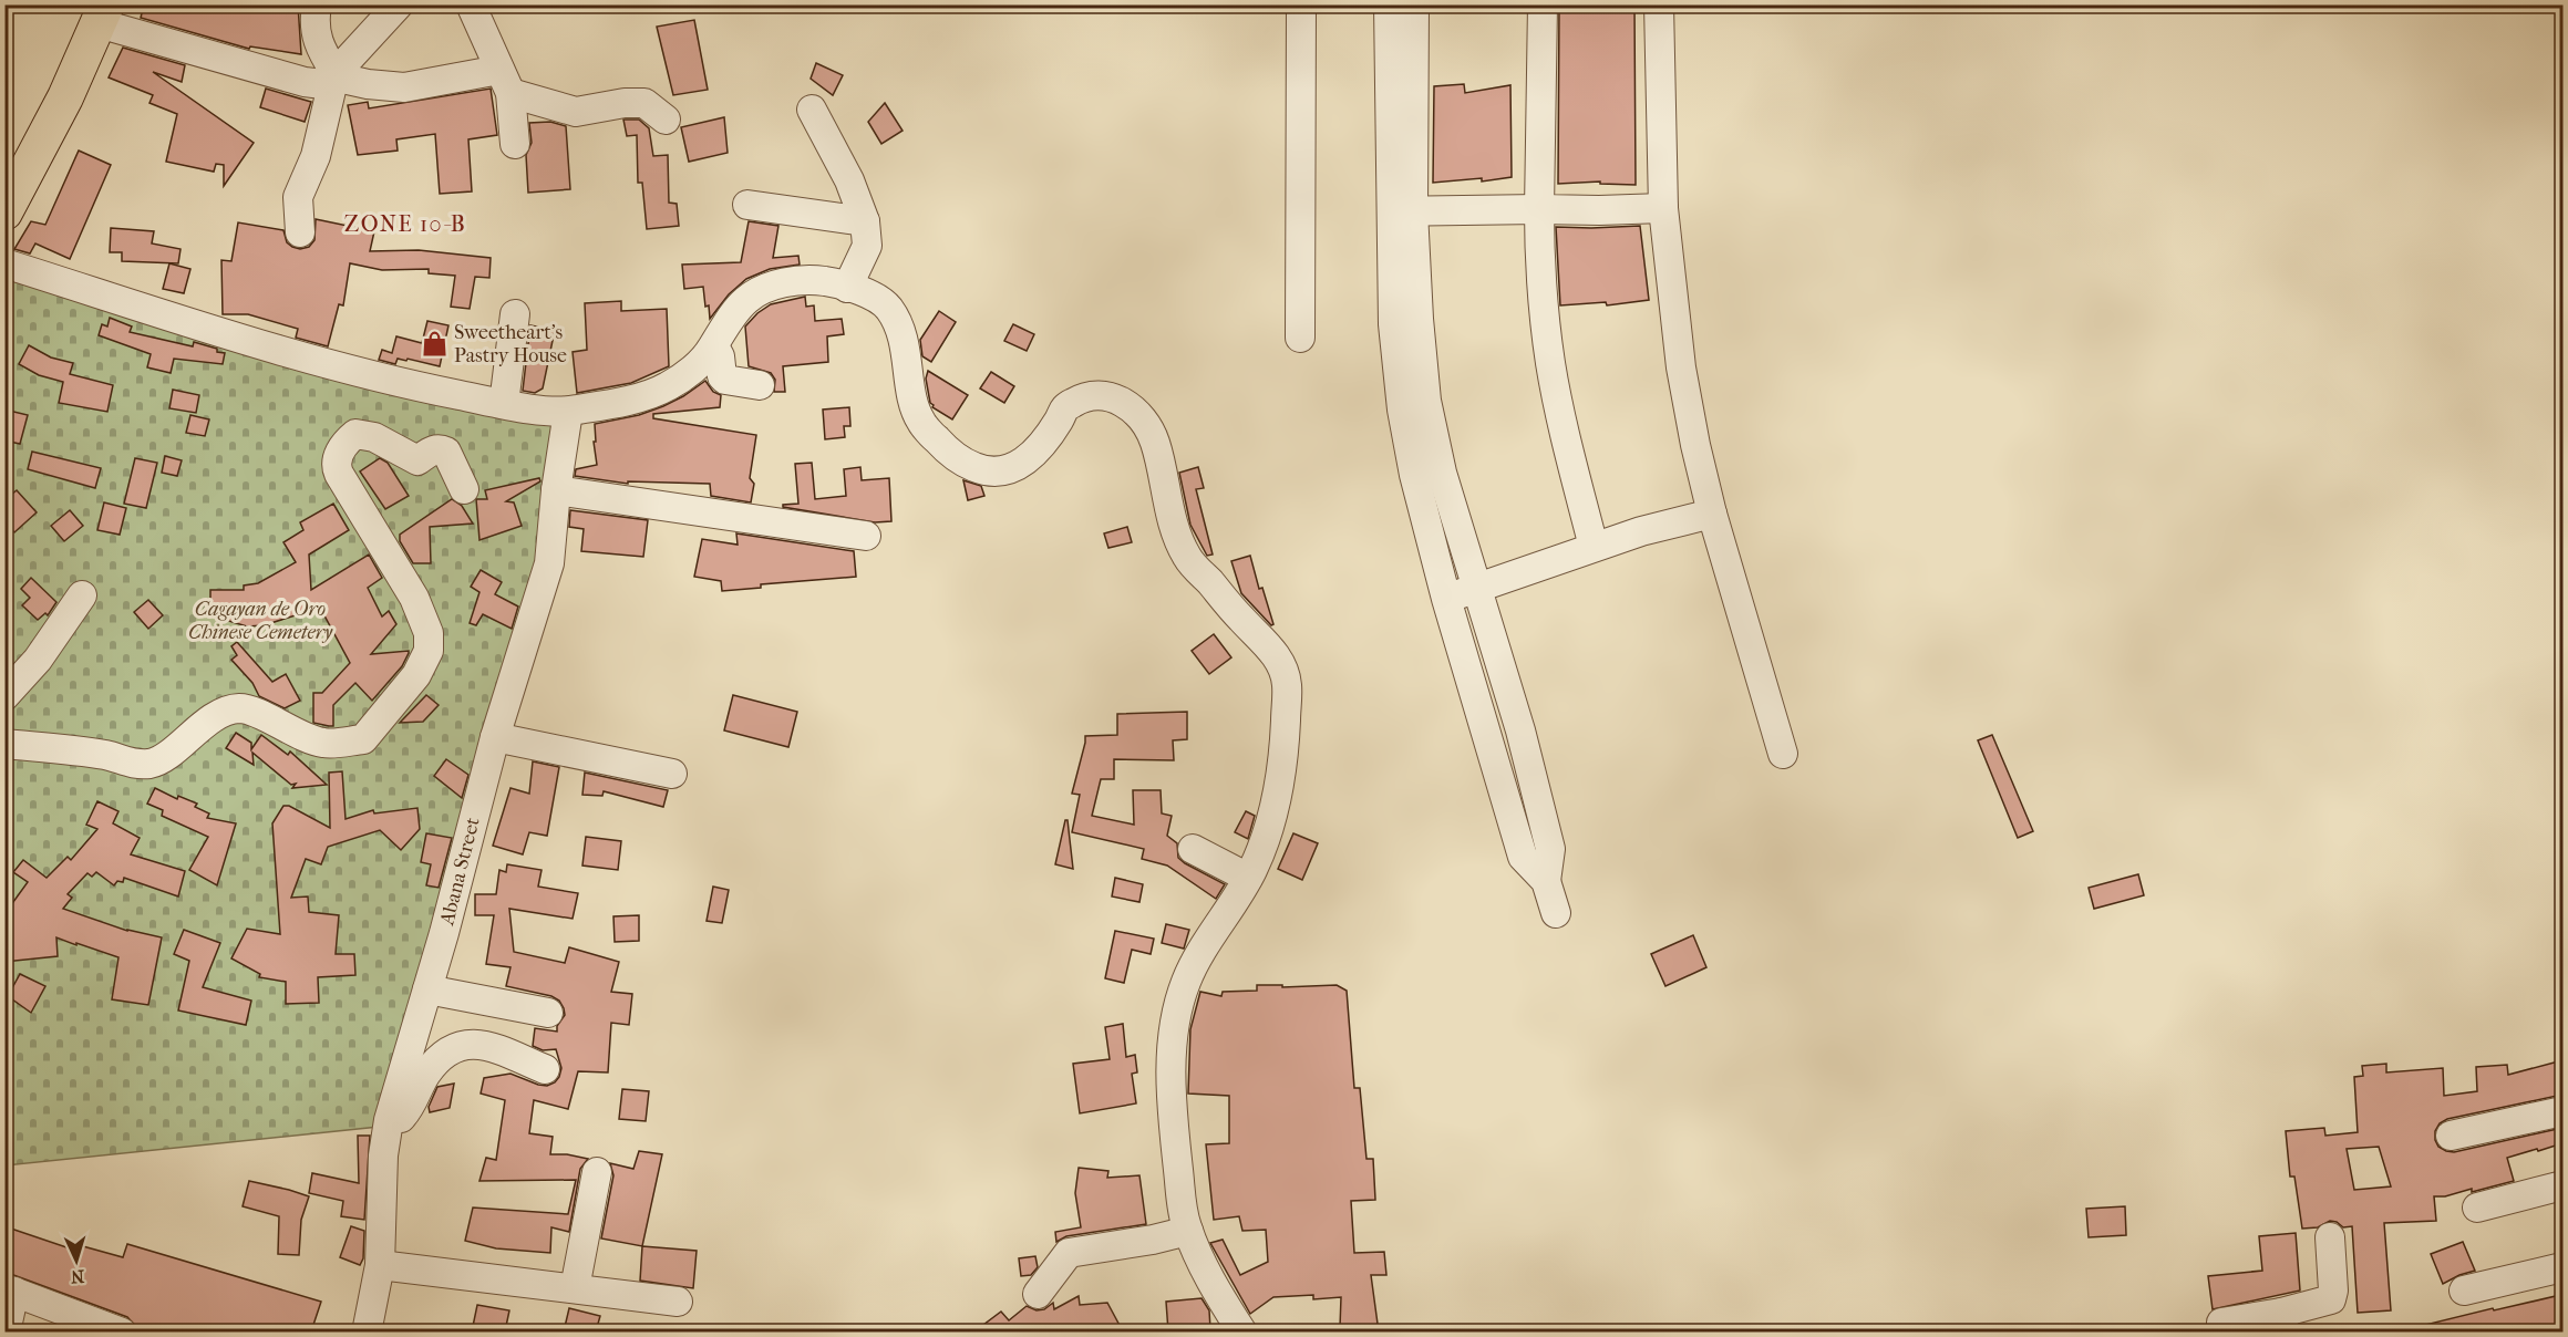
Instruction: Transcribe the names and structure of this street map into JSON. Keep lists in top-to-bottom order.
{
  "streets": {
    "street": ["Abana Street"]
  },
  "districts": ["ZONE 10-B"],
  "parks": ["Cagayan de Oro Chinese Cemetery"],
  "places": {
    "shop": ["Sweetheart's Pastry House"]
  },
  "north": "bottom"
}
